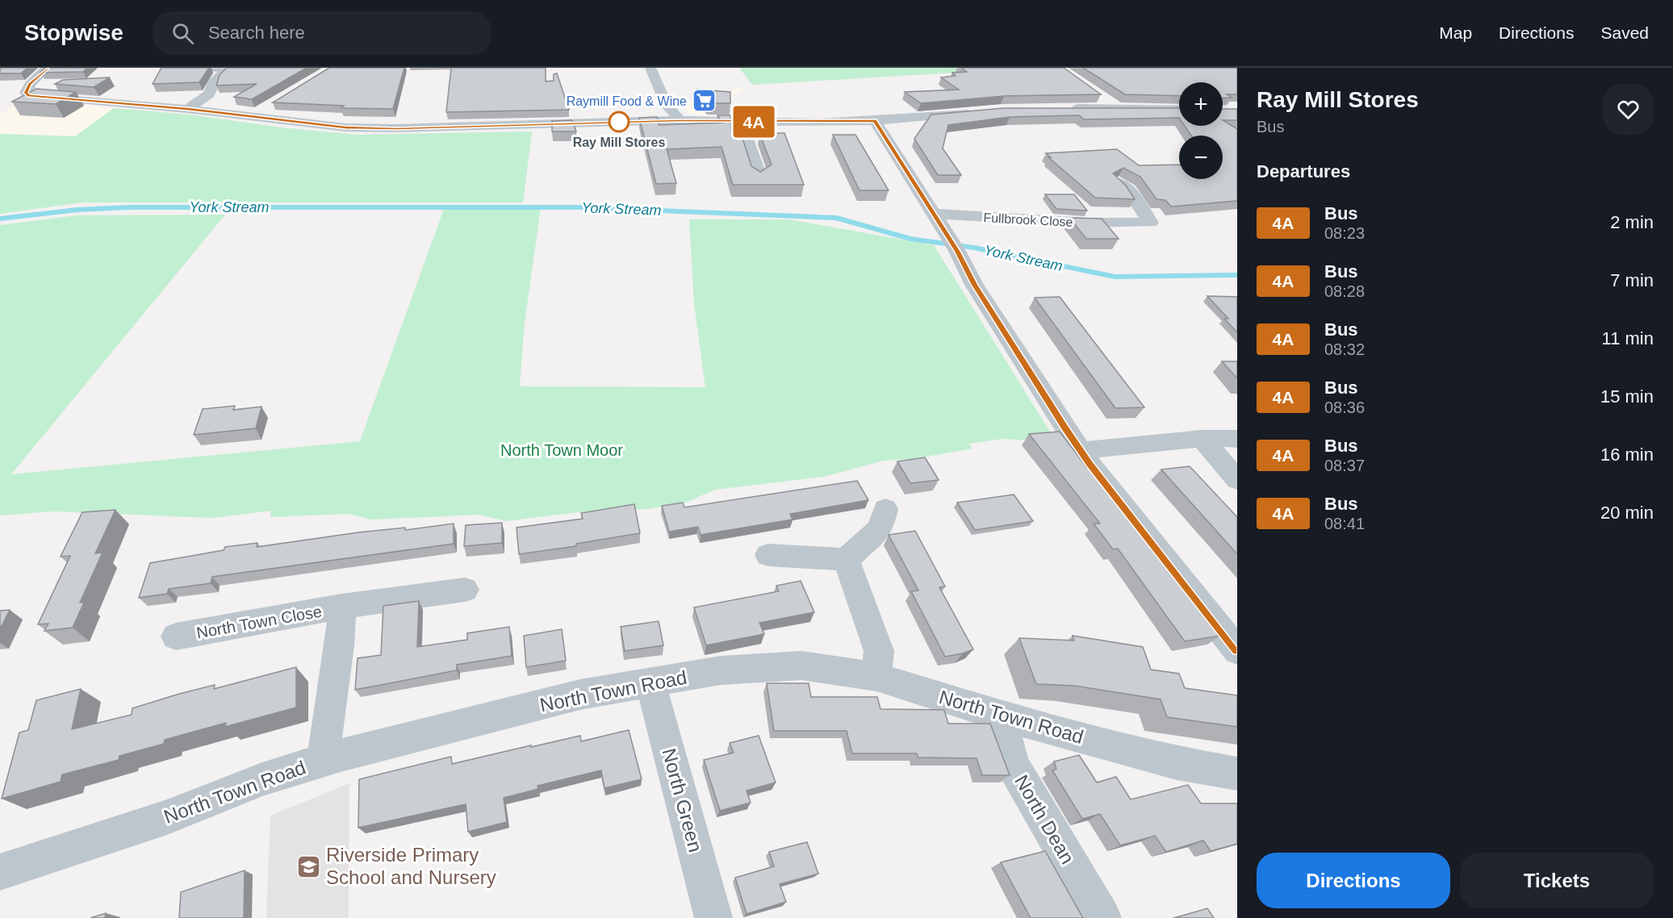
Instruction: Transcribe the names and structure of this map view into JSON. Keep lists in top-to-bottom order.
{
  "streets": {
    "street": [
      "Fullbrook Close",
      "North Town Close",
      "North Town Road",
      "North Green",
      "North Dean"
    ]
  },
  "crossings": [
    ["North Town Close", "North Town Road"],
    ["North Town Road", "North Green"],
    ["North Town Road", "North Dean"]
  ],
  "water": ["York Stream"],
  "parks": ["North Town Moor"],
  "places": {
    "supermarket": ["Raymill Food & Wine"],
    "other": ["Ray Mill Stores"],
    "school or university": ["Riverside Primary School and Nursery"]
  },
  "lines": ["bus line 4A"],
  "page": {
    "header": "Stopwise",
    "search": "Search here",
    "nav": ["Map", "Directions", "Saved"],
    "on_map": "4A",
    "heading": [
      ["Ray Mill Stores", "Bus"],
      "Departures"
    ],
    "map_buttons": ["+", "−"],
    "list": [
      {
        "mark": "4A",
        "name": "Bus",
        "note": "08:23",
        "value": "2 min"
      },
      {
        "mark": "4A",
        "name": "Bus",
        "note": "08:28",
        "value": "7 min"
      },
      {
        "mark": "4A",
        "name": "Bus",
        "note": "08:32",
        "value": "11 min"
      },
      {
        "mark": "4A",
        "name": "Bus",
        "note": "08:36",
        "value": "15 min"
      },
      {
        "mark": "4A",
        "name": "Bus",
        "note": "08:37",
        "value": "16 min"
      },
      {
        "mark": "4A",
        "name": "Bus",
        "note": "08:41",
        "value": "20 min"
      }
    ],
    "buttons": ["Directions", "Tickets"]
  }
}
